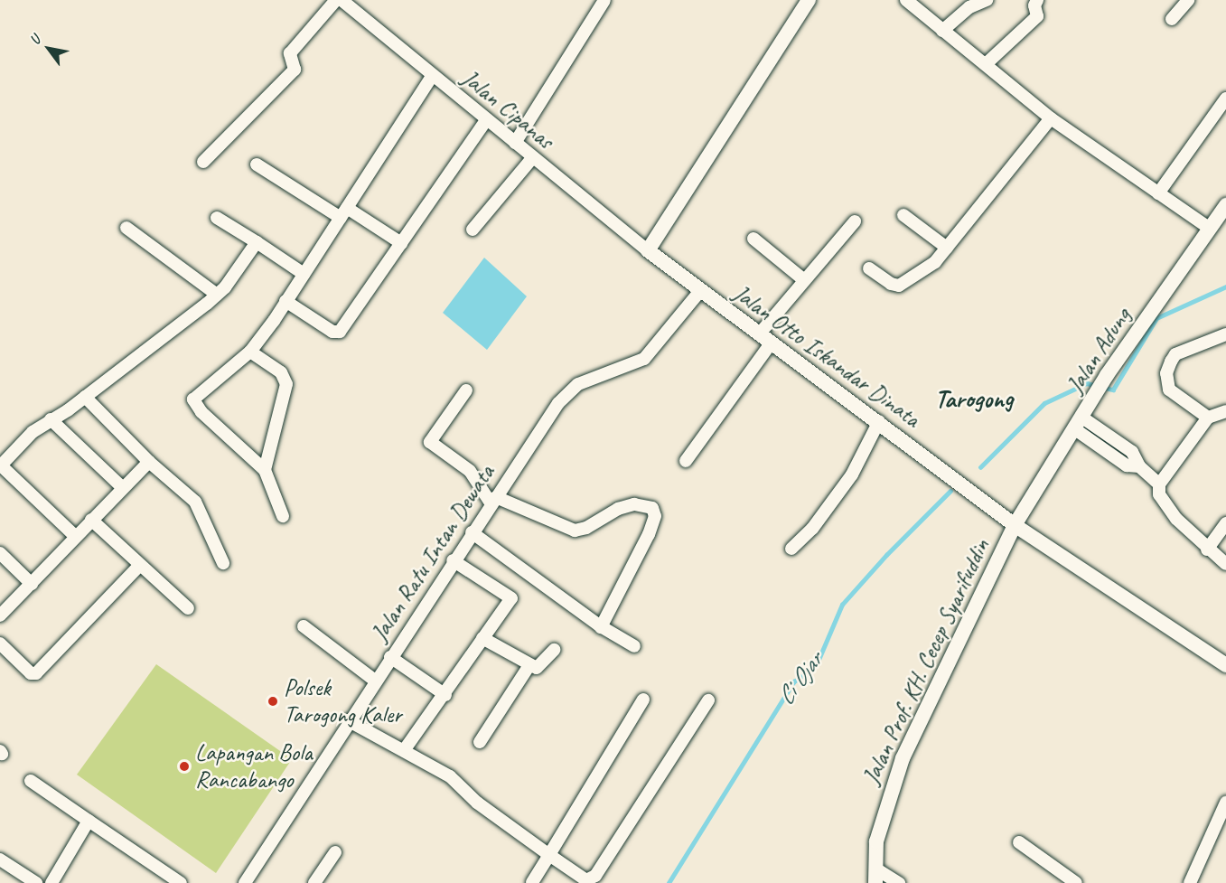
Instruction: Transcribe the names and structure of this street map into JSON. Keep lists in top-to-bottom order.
{
  "streets": {
    "main road": ["Jalan Adung", "Jalan Otto Iskandar Dinata", "Jalan Prof. KH. Cecep Syarifuddin"],
    "street": ["Jalan Cipanas", "Jalan Ratu Intan Dewata"]
  },
  "crossings": [
    ["Jalan Cipanas", "Jalan Otto Iskandar Dinata"],
    ["Jalan Adung", "Jalan Otto Iskandar Dinata"],
    ["Jalan Adung", "Jalan Prof. KH. Cecep Syarifuddin"],
    ["Jalan Otto Iskandar Dinata", "Jalan Ratu Intan Dewata"],
    ["Jalan Otto Iskandar Dinata", "Jalan Prof. KH. Cecep Syarifuddin"]
  ],
  "districts": ["Tarogong"],
  "water": ["Ci Ojar"],
  "places": ["Polsek Tarogong Kaler", "Lapangan Bola Rancabango"],
  "north": "top left"
}
